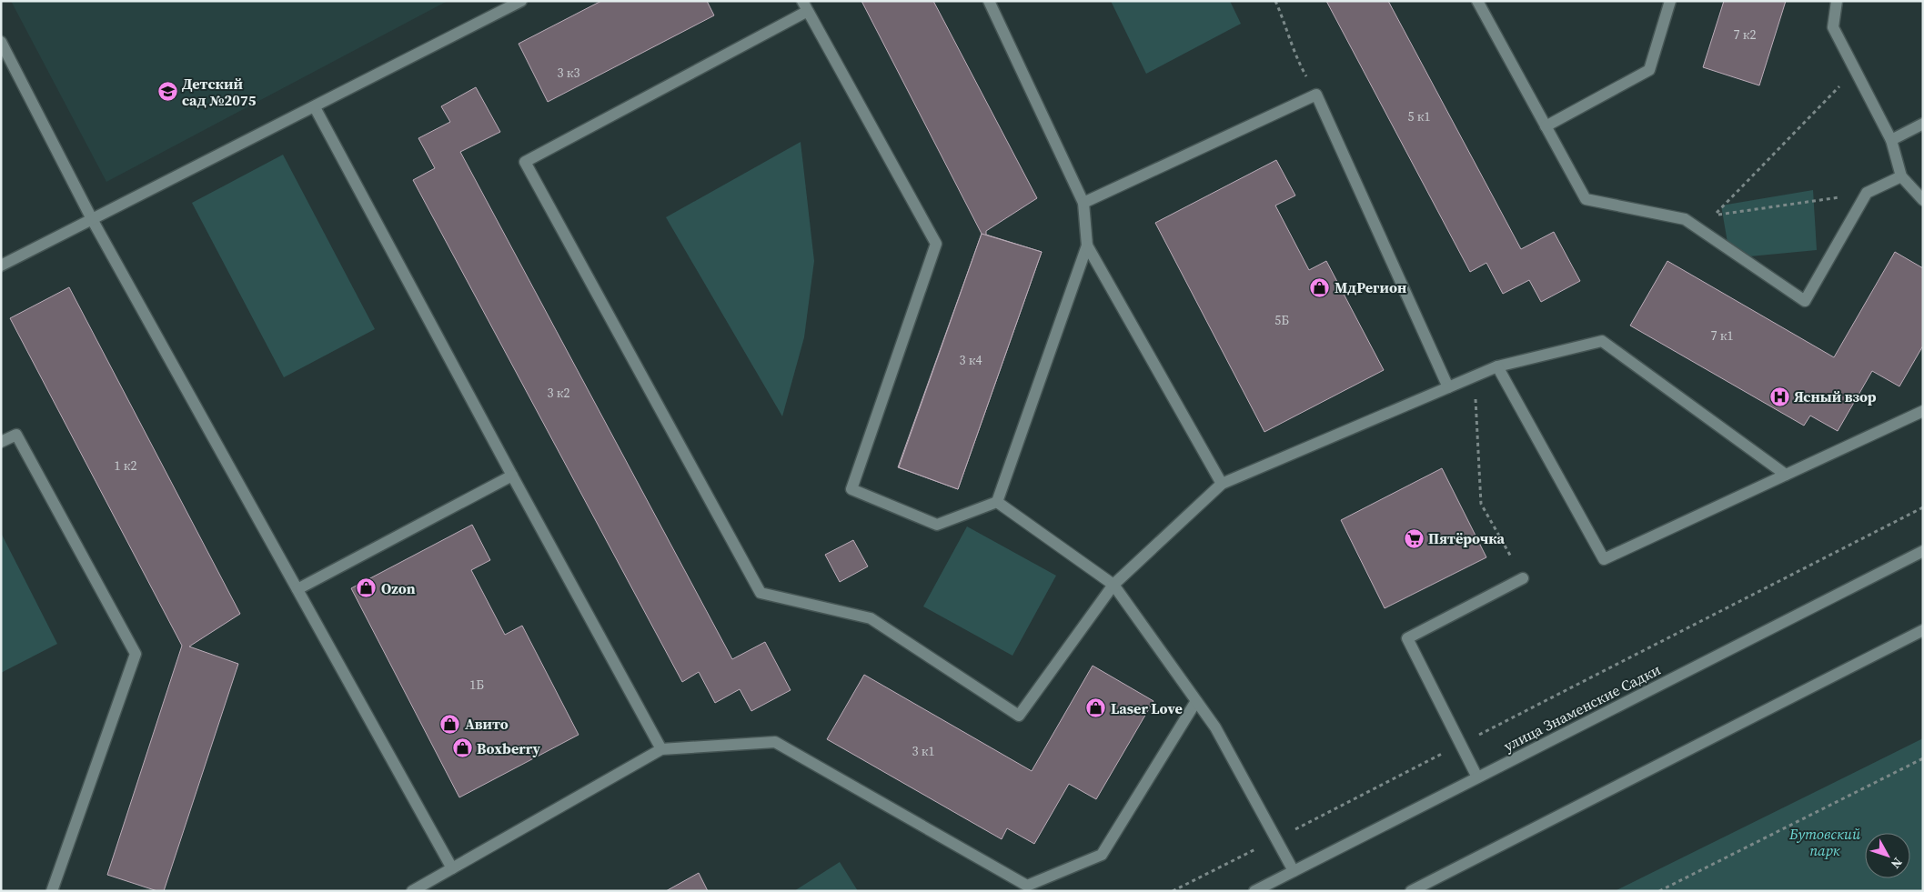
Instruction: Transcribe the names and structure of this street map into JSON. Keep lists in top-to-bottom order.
{
  "streets": {
    "street": ["улица Знаменские Садки"]
  },
  "parks": ["Бутовский парк"],
  "places": {
    "school or university": ["Детский сад №2075"],
    "shop": [
      "МдРегион",
      "Ozon",
      "Laser Love",
      "Авито",
      "Boxberry"
    ],
    "hospital": ["Ясный взор"],
    "supermarket": ["Пятёрочка"]
  },
  "house_numbers": [
    "7 к2",
    "3 к3",
    "5 к1",
    "5Б",
    "7 к1",
    "3 к4",
    "3 к2",
    "1 к2",
    "1Б",
    "3 к1"
  ],
  "north": "bottom right"
}
